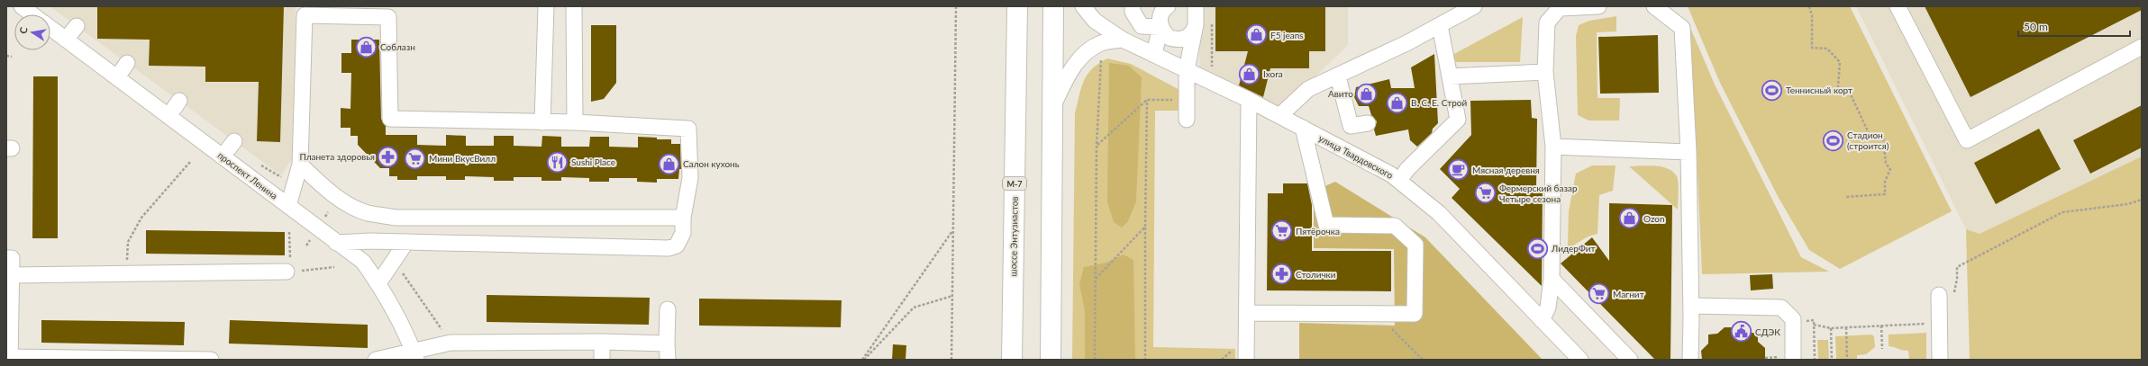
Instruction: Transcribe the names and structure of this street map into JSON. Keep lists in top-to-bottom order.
{
  "streets": {
    "highway": ["М-7", "шоссе Энтузиастов"],
    "street": ["улица Твардовского", "проспект Ленина"]
  },
  "places": {
    "shop": [
      "F5 jeans",
      "Соблазн",
      "Ixora",
      "Авито",
      "В. С. Е. Строй",
      "Салон кухонь",
      "Ozon"
    ],
    "sports": ["Теннисный корт", "Стадион (строится)", "ЛидерФит"],
    "pharmacy": ["Планета здоровья", "Столички"],
    "supermarket": [
      "Мини ВкусВилл",
      "Фермерский базар Четыре сезона",
      "Пятёрочка",
      "Магнит"
    ],
    "restaurant": ["Sushi Place"],
    "cafe": ["Мясная деревня"],
    "public building": ["СДЭК"]
  },
  "scale_bar": "50 m",
  "north": "left"
}
